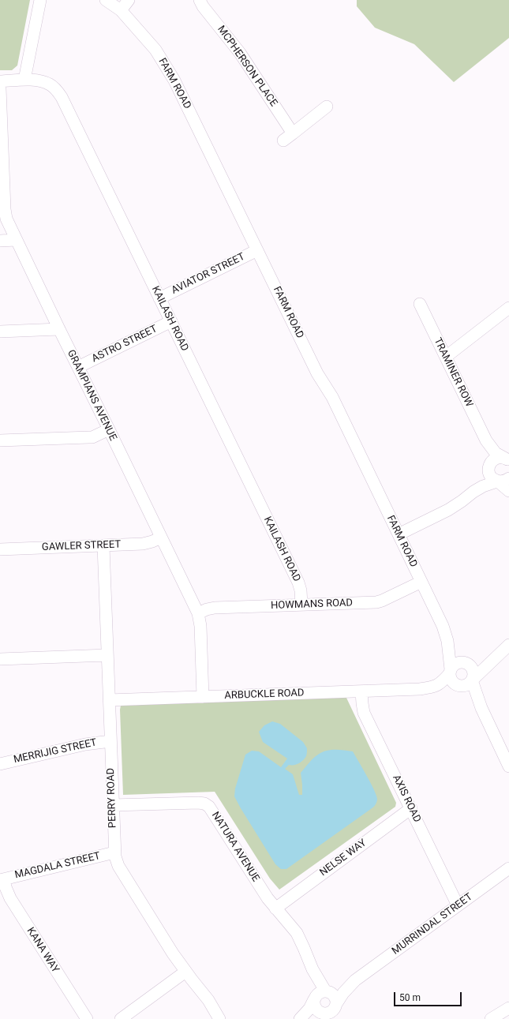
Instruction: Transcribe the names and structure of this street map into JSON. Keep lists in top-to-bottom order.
{
  "streets": {
    "street": [
      "MCPHERSON PLACE",
      "FARM ROAD",
      "AVIATOR STREET",
      "KAILASH ROAD",
      "ASTRO STREET",
      "TRAMINER ROW",
      "GRAMPIANS AVENUE",
      "GAWLER STREET",
      "HOWMANS ROAD",
      "ARBUCKLE ROAD",
      "MERRIJIG STREET",
      "PERRY ROAD",
      "AXIS ROAD",
      "NATURA AVENUE",
      "NELSE WAY",
      "MAGDALA STREET",
      "MURRINDAL STREET",
      "KANA WAY"
    ]
  },
  "crossings": [
    ["FARM ROAD", "AVIATOR STREET"],
    ["FARM ROAD", "HOWMANS ROAD"],
    ["FARM ROAD", "ARBUCKLE ROAD"],
    ["AVIATOR STREET", "KAILASH ROAD"],
    ["KAILASH ROAD", "ASTRO STREET"],
    ["KAILASH ROAD", "HOWMANS ROAD"],
    ["ASTRO STREET", "GRAMPIANS AVENUE"],
    ["GRAMPIANS AVENUE", "GAWLER STREET"],
    ["GRAMPIANS AVENUE", "HOWMANS ROAD"],
    ["GRAMPIANS AVENUE", "ARBUCKLE ROAD"],
    ["GAWLER STREET", "PERRY ROAD"],
    ["ARBUCKLE ROAD", "PERRY ROAD"],
    ["ARBUCKLE ROAD", "AXIS ROAD"],
    ["MERRIJIG STREET", "PERRY ROAD"],
    ["PERRY ROAD", "NATURA AVENUE"],
    ["PERRY ROAD", "MAGDALA STREET"],
    ["AXIS ROAD", "NELSE WAY"],
    ["AXIS ROAD", "MURRINDAL STREET"],
    ["NATURA AVENUE", "NELSE WAY"],
    ["NATURA AVENUE", "MURRINDAL STREET"],
    ["MAGDALA STREET", "KANA WAY"]
  ],
  "scale_bar": "50 m"
}
